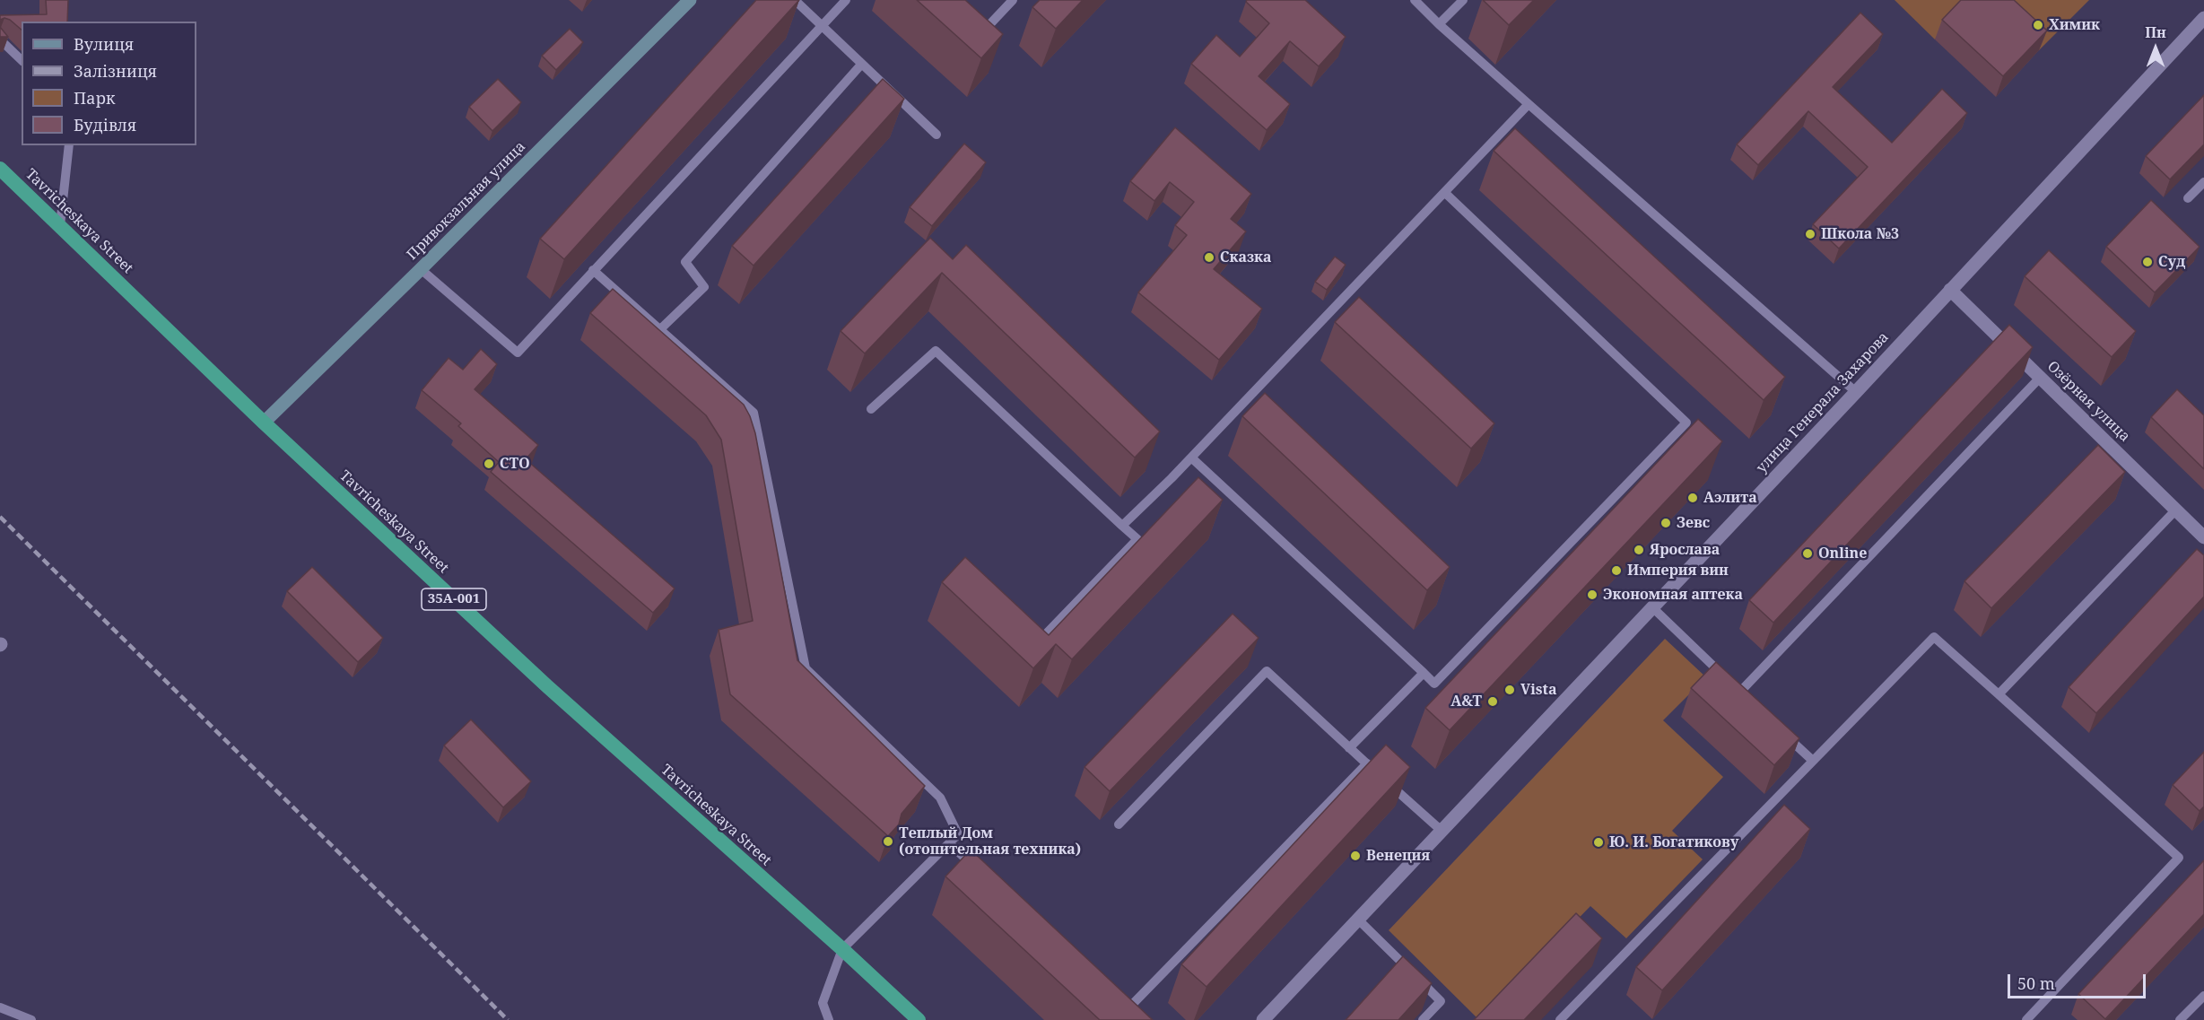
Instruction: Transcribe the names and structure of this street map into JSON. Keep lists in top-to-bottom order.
{
  "streets": {
    "highway": ["Tavricheskaya Street", "35А-001"],
    "main road": ["Привокзальная улица"],
    "street": ["Озёрная улица", "улица Генерала Захарова"]
  },
  "crossings": [
    ["Привокзальная улица", "Tavricheskaya Street"],
    ["Озёрная улица", "улица Генерала Захарова"]
  ],
  "places": [
    "Химик",
    "Школа №3",
    "Сказка",
    "Суд",
    "СТО",
    "Аэлита",
    "Зевс",
    "Ярослава",
    "Online",
    "Империя вин",
    "Экономная аптека",
    "Vista",
    "A&T",
    "Теплый Дом (отопительная техника)",
    "Ю. И. Богатикову",
    "Венеция"
  ],
  "legend": [
    "Вулиця",
    "Залізниця",
    "Парк",
    "Будівля"
  ],
  "scale_bar": "50 m",
  "north": "top"
}
